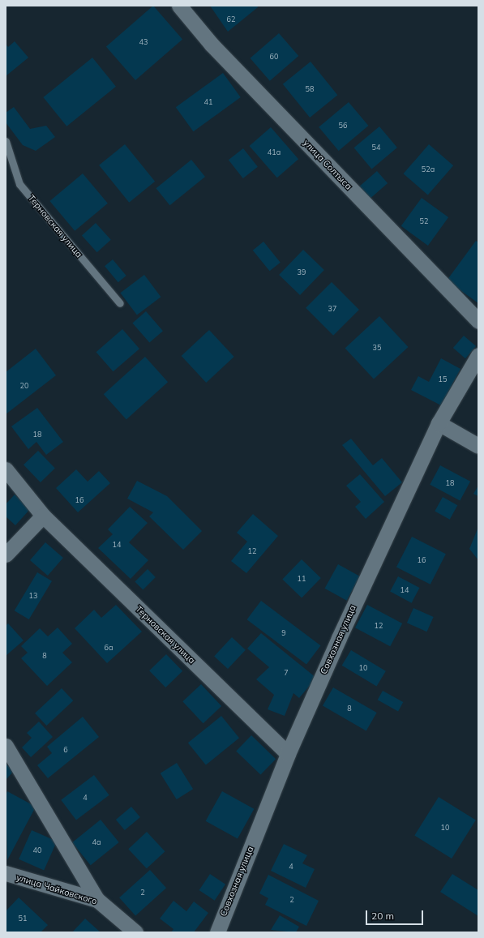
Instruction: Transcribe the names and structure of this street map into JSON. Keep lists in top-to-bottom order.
{
  "streets": {
    "street": [
      "улица Солтыса",
      "Терновская улица",
      "Совхозная улица",
      "улица Чайковского"
    ]
  },
  "crossings": [
    ["Терновская улица", "Совхозная улица"]
  ],
  "house_numbers": [
    "62",
    "43",
    "60",
    "58",
    "41",
    "56",
    "54",
    "41а",
    "52а",
    "52",
    "39",
    "37",
    "35",
    "15",
    "20",
    "18",
    "18",
    "16",
    "14",
    "12",
    "16",
    "11",
    "14",
    "13",
    "12",
    "9",
    "6а",
    "8",
    "10",
    "7",
    "8",
    "6",
    "4",
    "10",
    "4а",
    "40",
    "4",
    "2",
    "2",
    "51"
  ],
  "scale_bar": "20 m"
}
